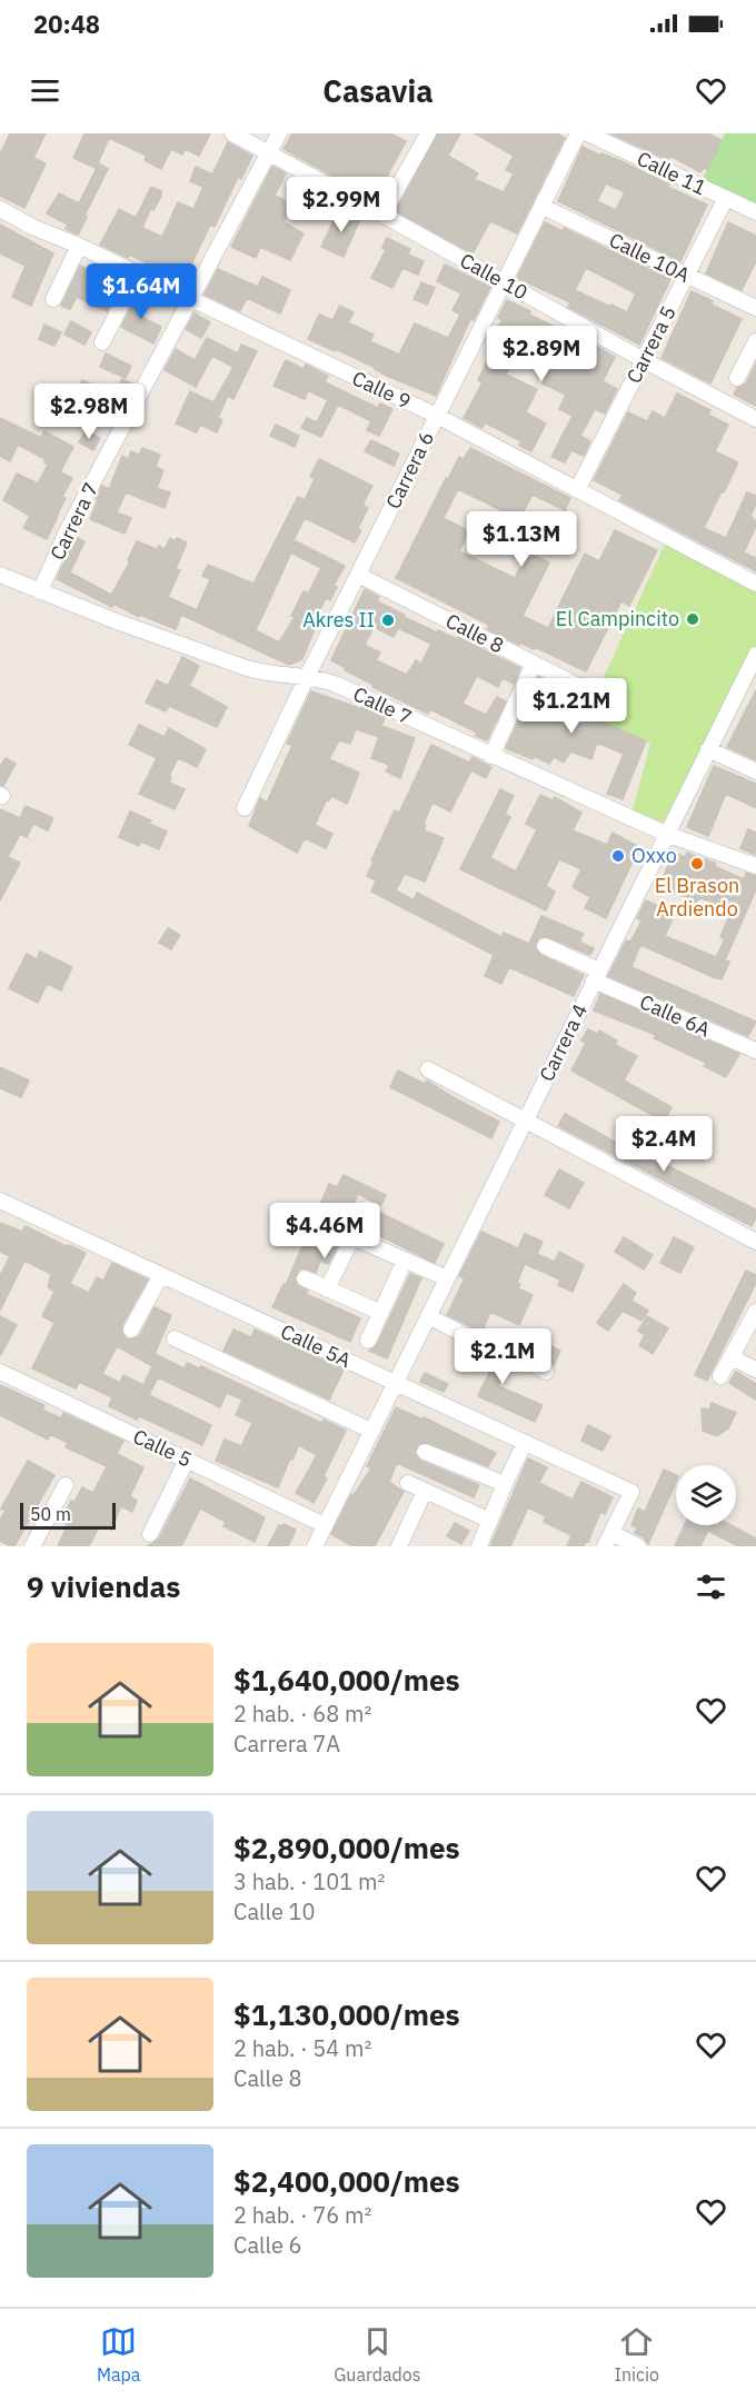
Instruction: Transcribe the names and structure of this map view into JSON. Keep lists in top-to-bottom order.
{
  "streets": {
    "street": [
      "Calle 11",
      "Calle 10A",
      "Calle 10",
      "Carrera 5",
      "Calle 9",
      "Carrera 6",
      "Carrera 7",
      "Calle 8",
      "Calle 7",
      "Calle 6A",
      "Carrera 4",
      "Calle 5A",
      "Calle 5"
    ]
  },
  "crossings": [
    ["Calle 11", "Carrera 5"],
    ["Calle 10A", "Carrera 5"],
    ["Calle 10A", "Carrera 6"],
    ["Calle 10", "Carrera 5"],
    ["Calle 10", "Carrera 6"],
    ["Calle 10", "Carrera 7"],
    ["Carrera 5", "Calle 9"],
    ["Calle 9", "Carrera 6"],
    ["Calle 9", "Carrera 7"],
    ["Carrera 6", "Calle 8"],
    ["Carrera 6", "Calle 7"],
    ["Carrera 7", "Calle 7"],
    ["Calle 7", "Carrera 4"],
    ["Calle 6A", "Carrera 4"],
    ["Carrera 4", "Calle 5A"],
    ["Carrera 4", "Calle 5"]
  ],
  "places": [
    "El Campincito",
    "Akres II",
    "Oxxo",
    "El Brason Ardiendo"
  ],
  "scale_bar": "50 m",
  "page": {
    "status": "20:48",
    "header": "Casavia",
    "price": [
      "$2.99M",
      "$1.64M",
      "$2.89M",
      "$2.98M",
      "$1.13M",
      "$1.21M",
      "$2.4M",
      "$4.46M",
      "$2.1M"
    ],
    "scale": "50 m",
    "heading": "9 viviendas",
    "list": [
      {
        "name": "$1,640,000/mes",
        "note": "2 hab. · 68 m² · Carrera 7A"
      },
      {
        "name": "$2,890,000/mes",
        "note": "3 hab. · 101 m² · Calle 10"
      },
      {
        "name": "$1,130,000/mes",
        "note": "2 hab. · 54 m² · Calle 8"
      },
      {
        "name": "$2,400,000/mes",
        "note": "2 hab. · 76 m² · Calle 6"
      }
    ],
    "tabs": ["Mapa", "Guardados", "Inicio"]
  }
}
